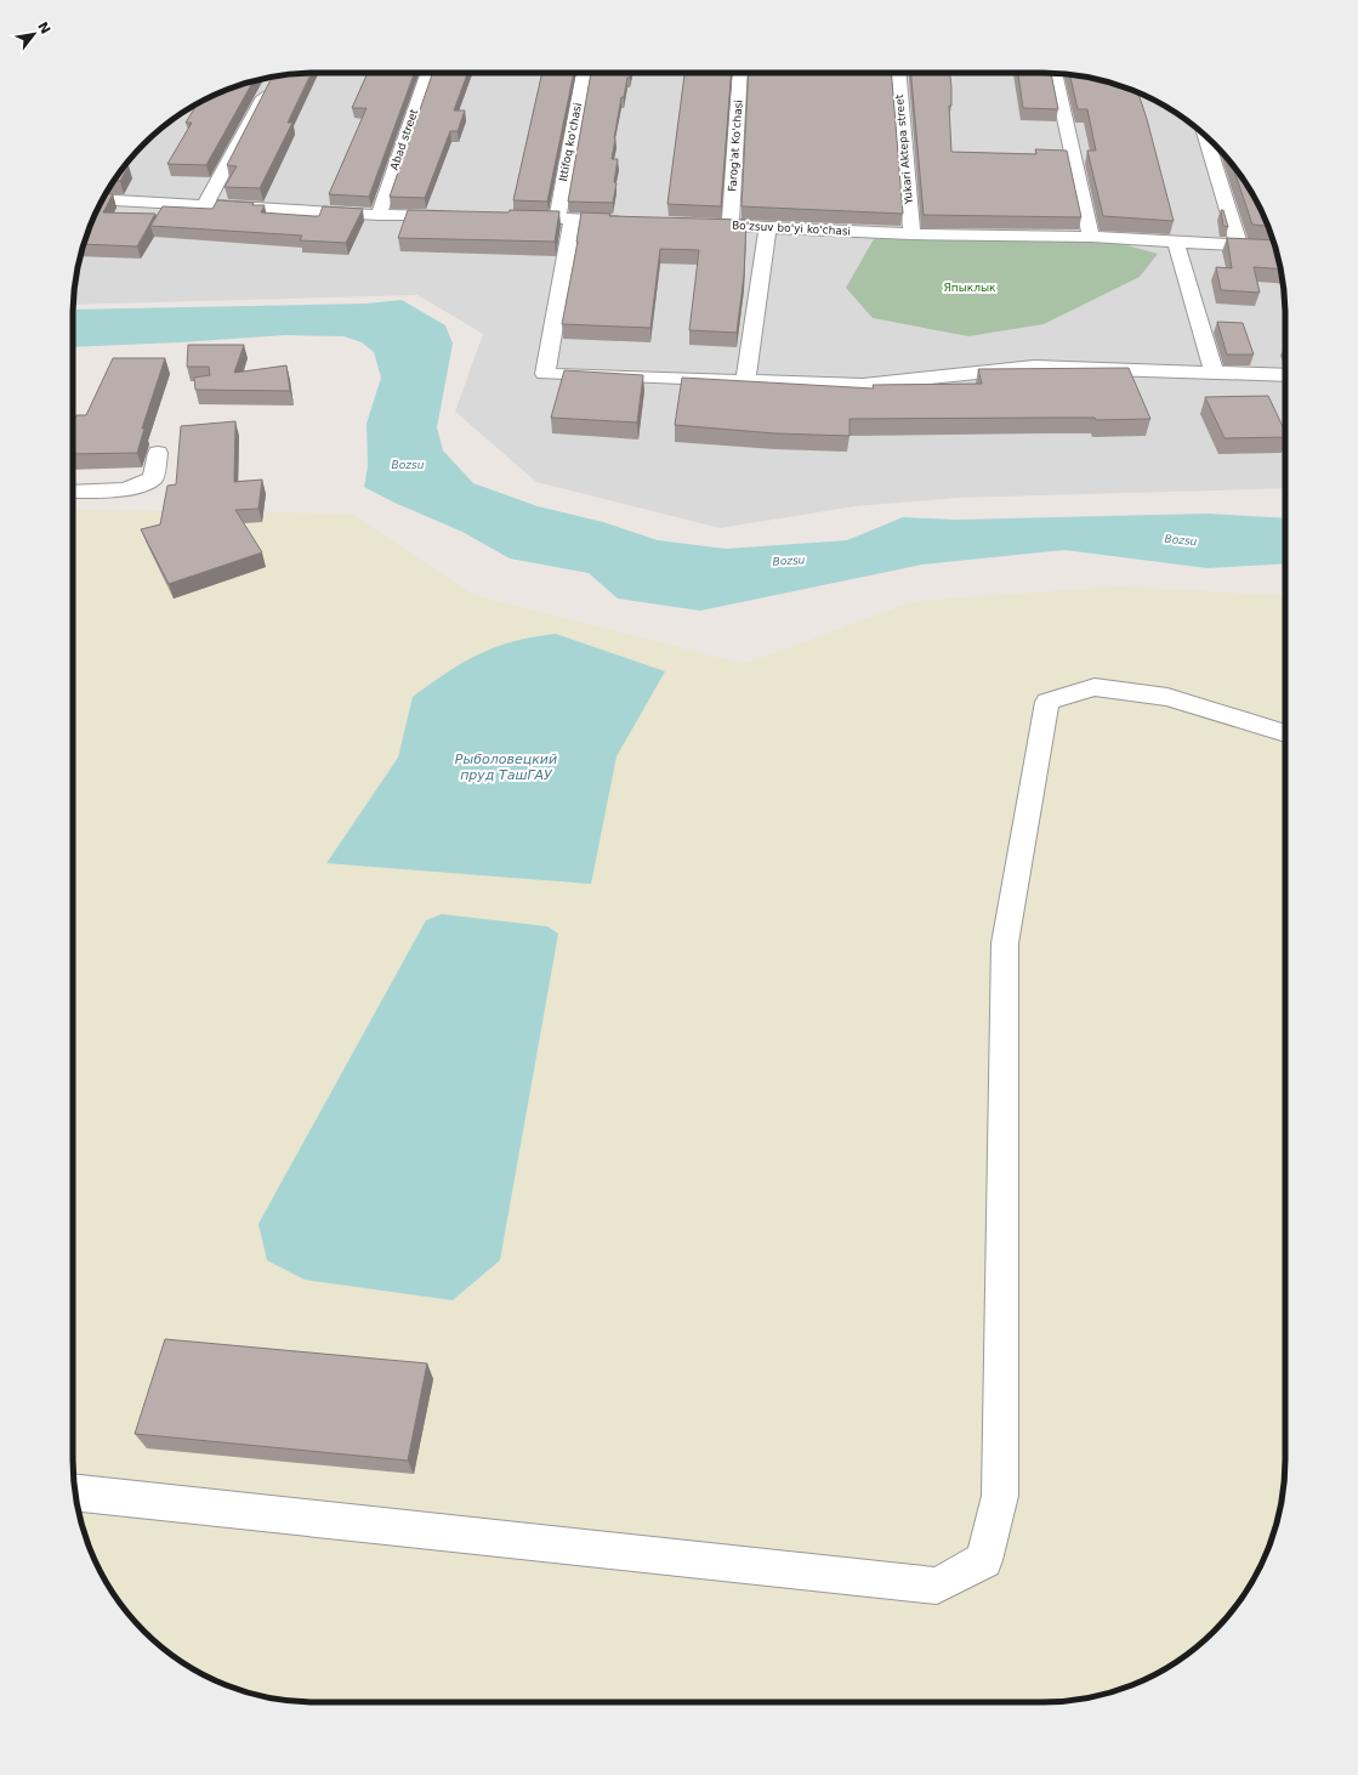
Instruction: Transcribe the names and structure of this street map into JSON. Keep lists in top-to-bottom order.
{
  "streets": {
    "street": [
      "Abad street",
      "Ittifoq ko'chasi",
      "Farog'at Ko'chasi",
      "Yukari Aktepa street",
      "Bo'zsuv bo'yi ko'chasi"
    ]
  },
  "crossings": [
    ["Farog'at Ko'chasi", "Bo'zsuv bo'yi ko'chasi"],
    ["Yukari Aktepa street", "Bo'zsuv bo'yi ko'chasi"]
  ],
  "water": ["Bozsu", "Рыболовецкий пруд ТашГАУ"],
  "parks": ["Япыклык"],
  "north": "top right"
}
